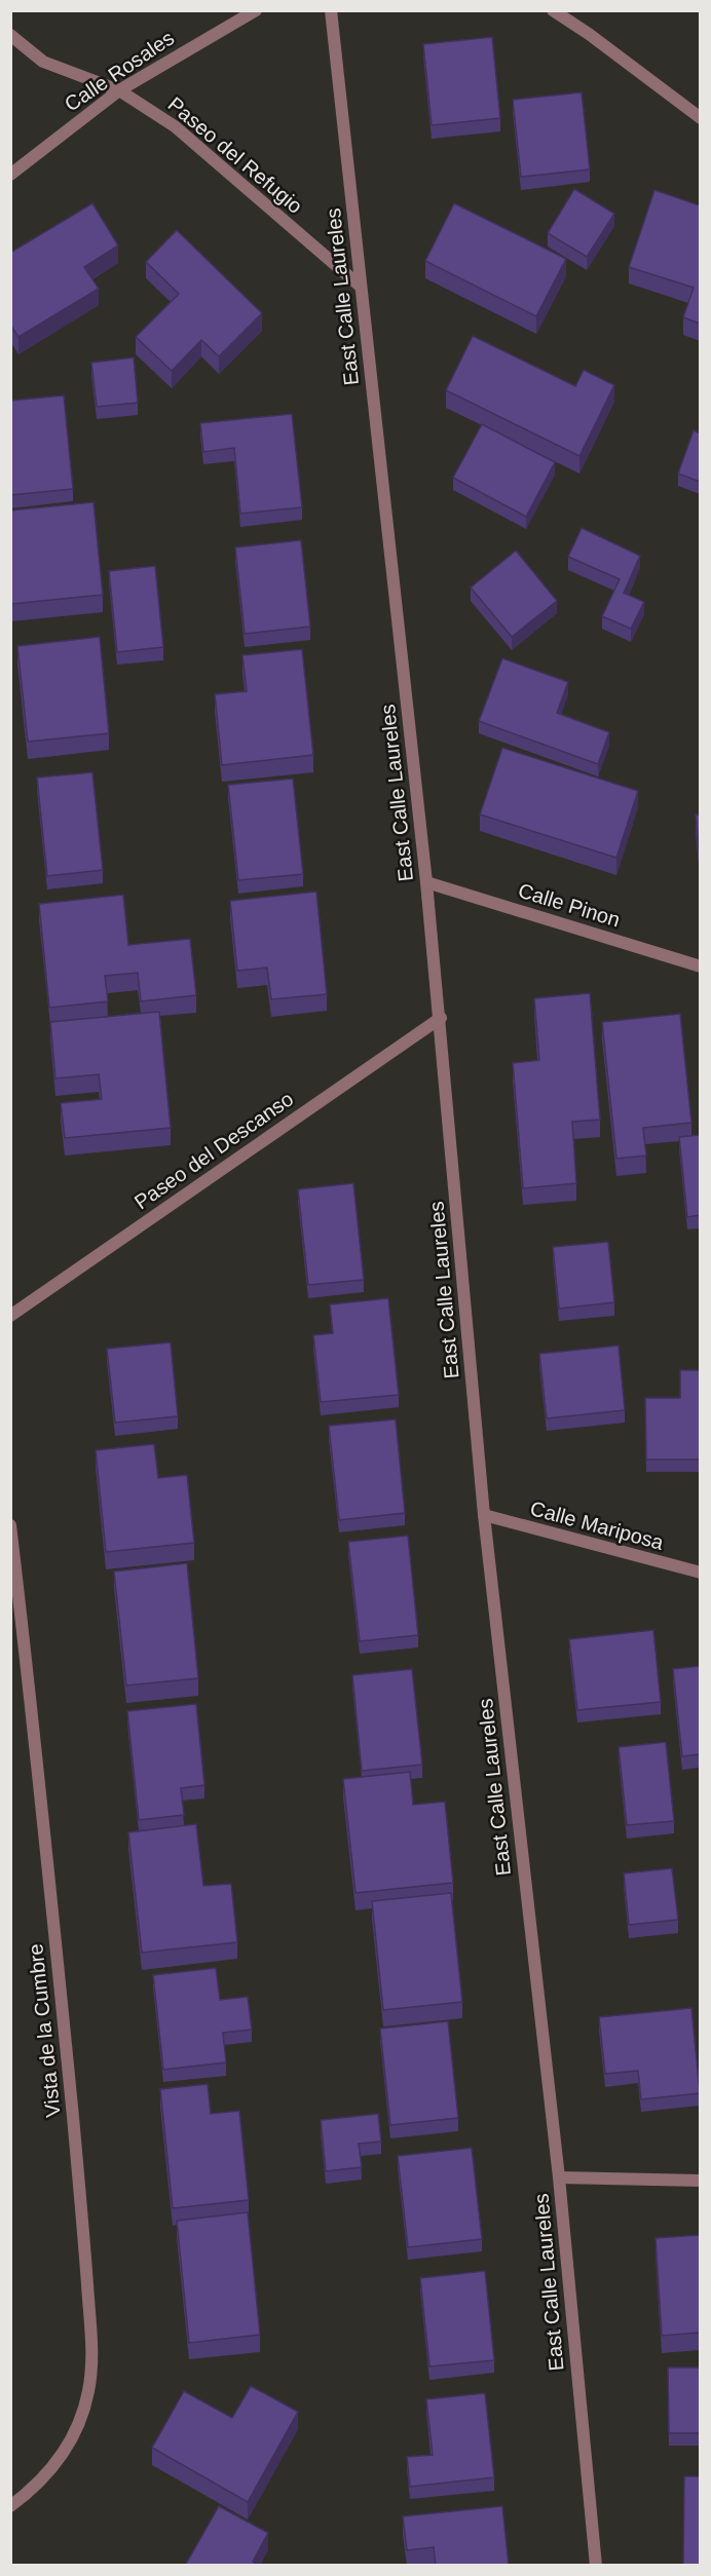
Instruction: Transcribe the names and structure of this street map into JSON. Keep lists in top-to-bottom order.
{
  "streets": {
    "street": [
      "Calle Rosales",
      "Paseo del Refugio",
      "East Calle Laureles",
      "Calle Pinon",
      "Paseo del Descanso",
      "Calle Mariposa",
      "Vista de la Cumbre"
    ]
  },
  "crossings": [
    ["Calle Rosales", "Paseo del Refugio"],
    ["Paseo del Refugio", "East Calle Laureles"],
    ["East Calle Laureles", "Calle Pinon"],
    ["East Calle Laureles", "Paseo del Descanso"],
    ["East Calle Laureles", "Calle Mariposa"]
  ]
}
